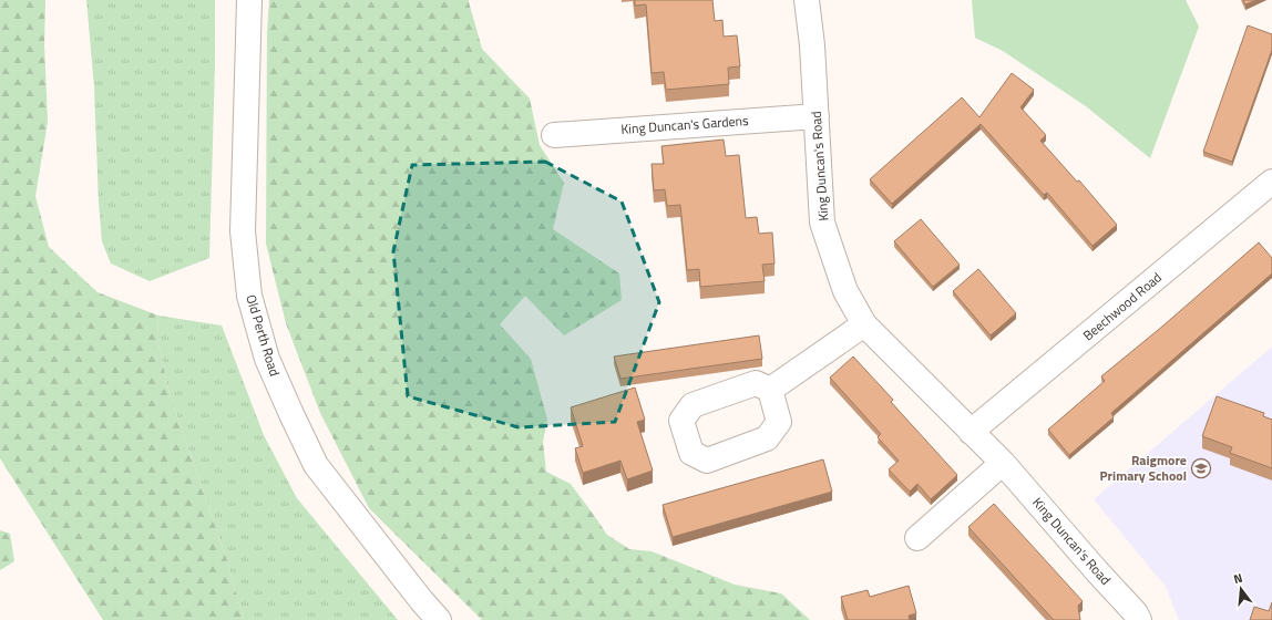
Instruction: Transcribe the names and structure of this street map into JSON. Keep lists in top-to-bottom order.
{
  "streets": {
    "street": [
      "King Duncan's Gardens",
      "King Duncan's Road",
      "Beechwood Road",
      "Old Perth Road"
    ]
  },
  "crossings": [
    ["King Duncan's Gardens", "King Duncan's Road"],
    ["King Duncan's Road", "Beechwood Road"]
  ],
  "places": {
    "school or university": ["Raigmore Primary School"]
  },
  "north": "top"
}
